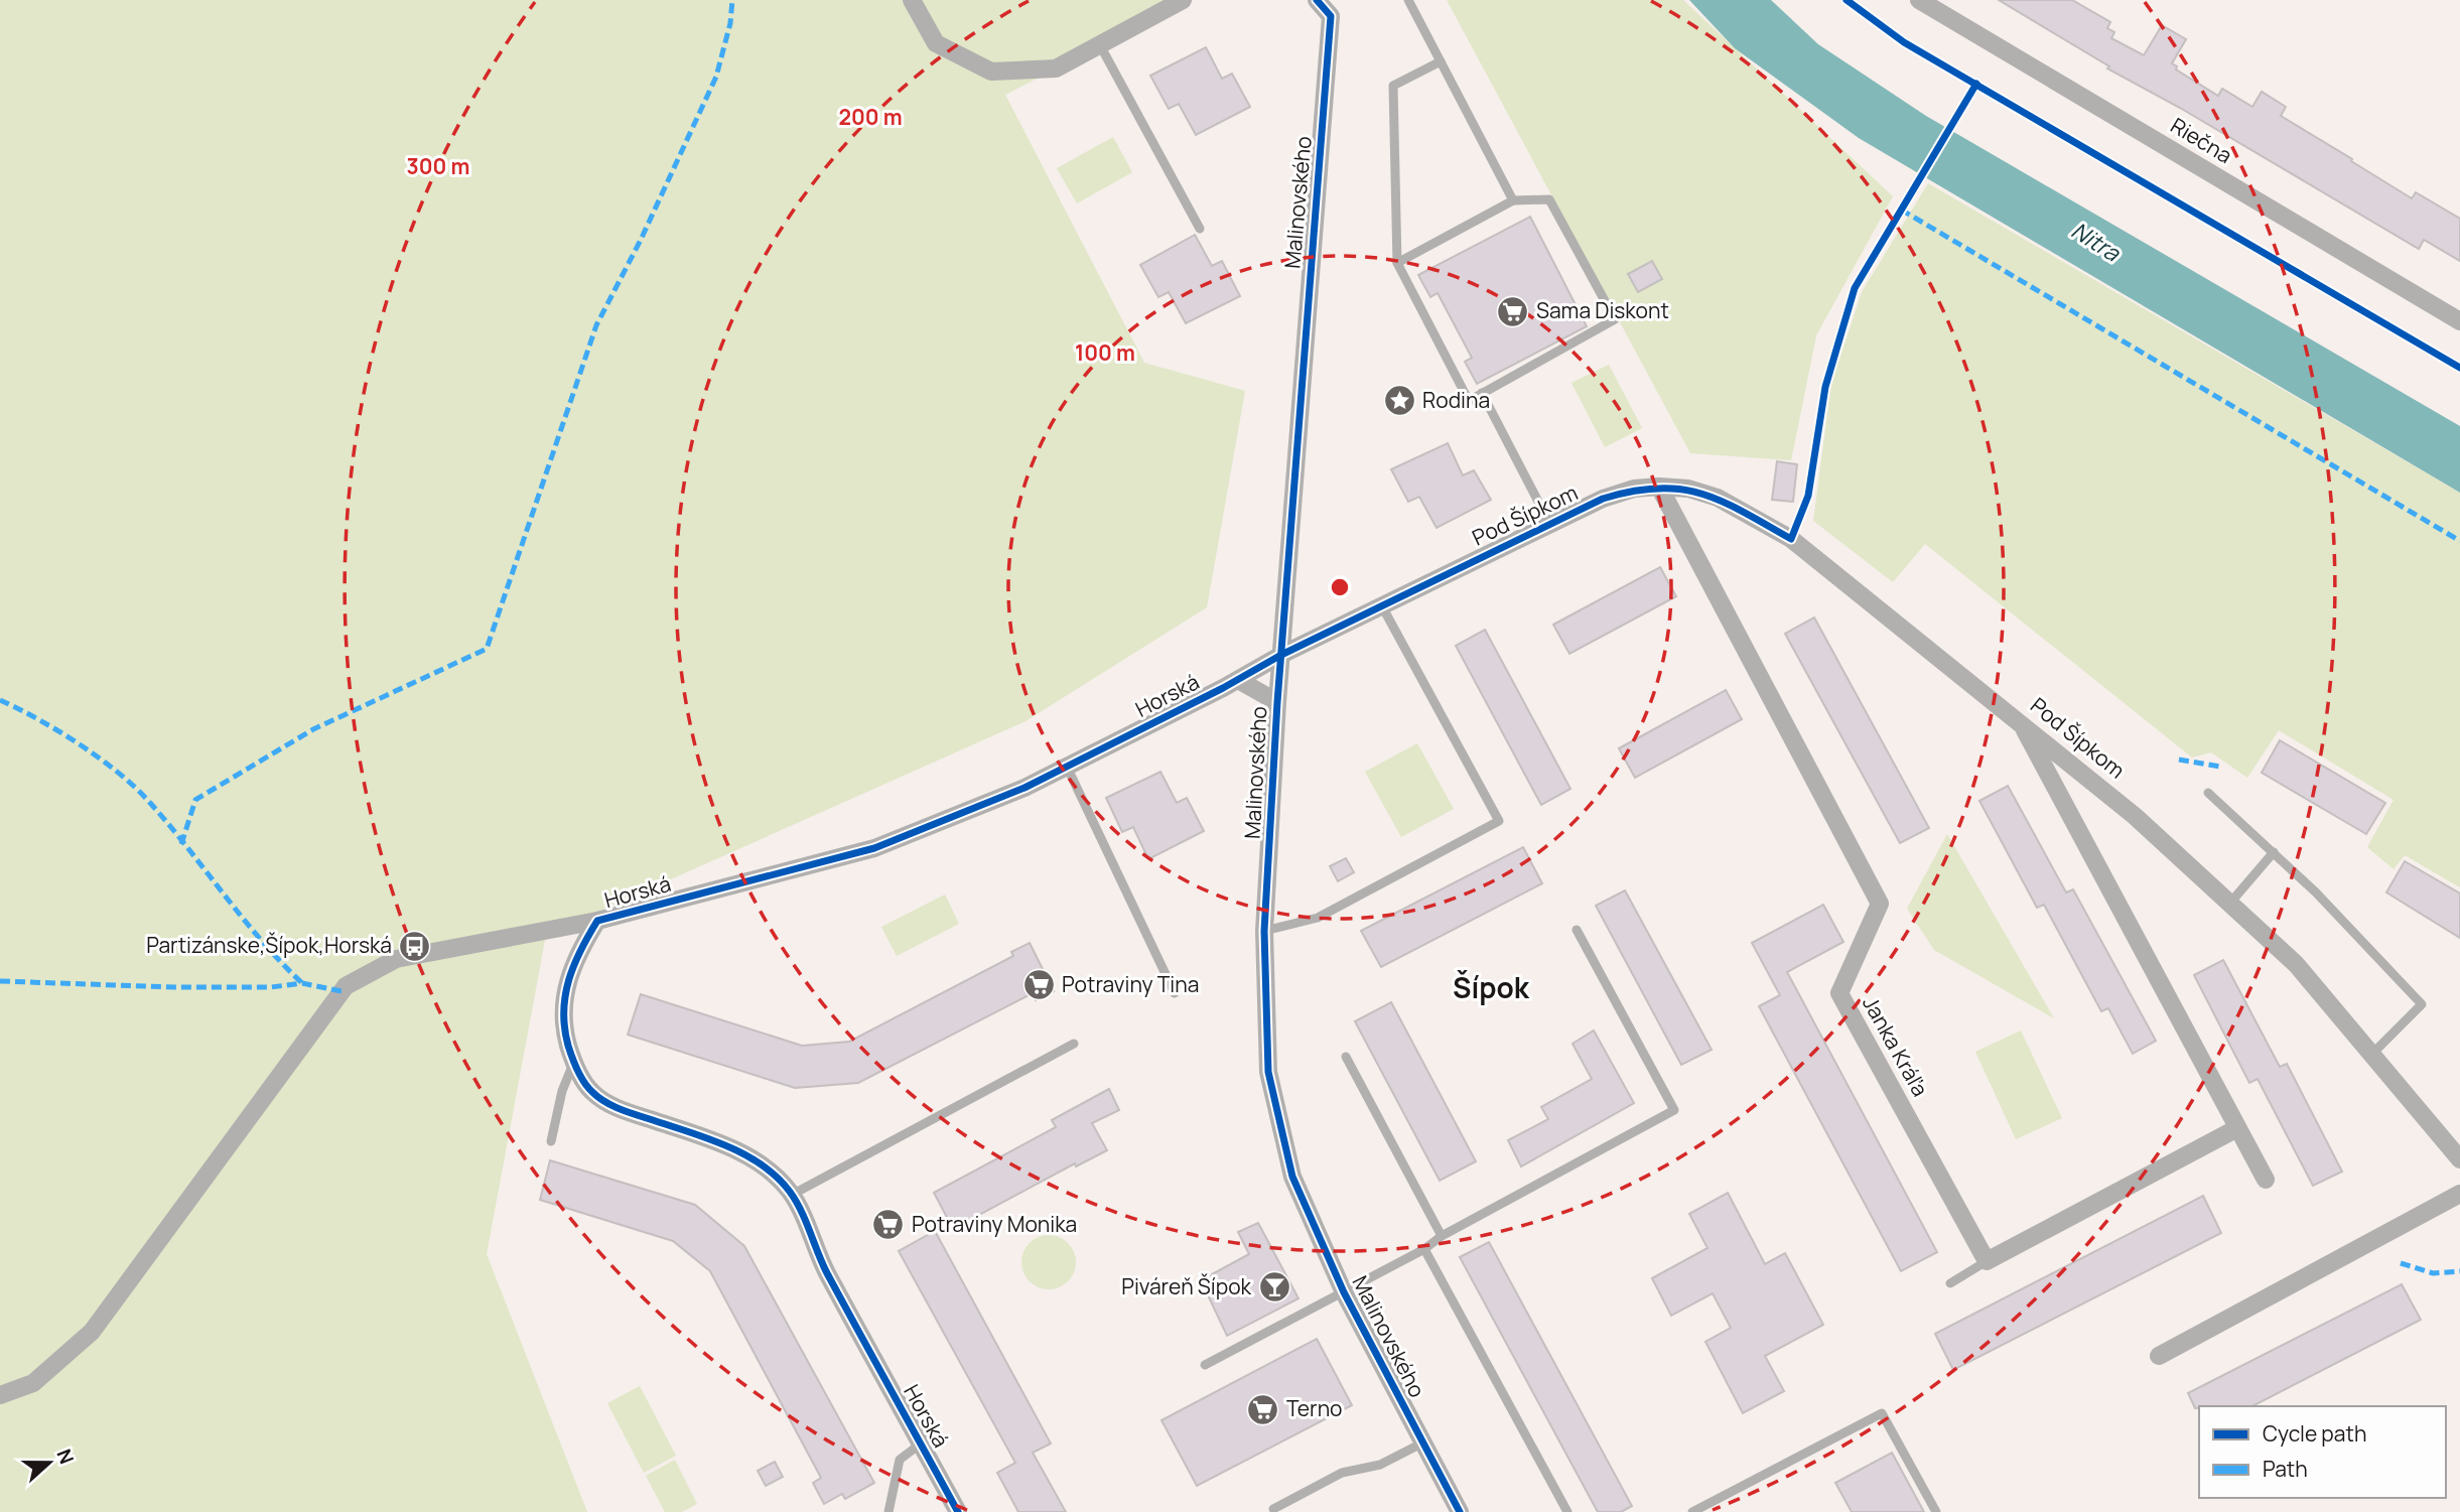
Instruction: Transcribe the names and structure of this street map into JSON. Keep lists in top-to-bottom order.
{
  "streets": {
    "street": [
      "Riečna",
      "Malinovského",
      "Pod Šípkom",
      "Horská",
      "Janka Kráľa"
    ]
  },
  "crossings": [
    ["Malinovského", "Pod Šípkom"],
    ["Malinovského", "Horská"],
    ["Pod Šípkom", "Horská"],
    ["Pod Šípkom", "Janka Kráľa"]
  ],
  "districts": ["Šípok"],
  "water": ["Nitra"],
  "places": {
    "supermarket": [
      "Sama Diskont",
      "Potraviny Tina",
      "Potraviny Monika",
      "Terno"
    ],
    "place": ["Rodina"],
    "bus stop": ["Partizánske,Šípok,Horská"],
    "bar": ["Piváreň Šípok"]
  },
  "legend": ["Cycle path", "Path"],
  "north": "right",
  "rings": ["200 m", "300 m", "100 m"]
}
